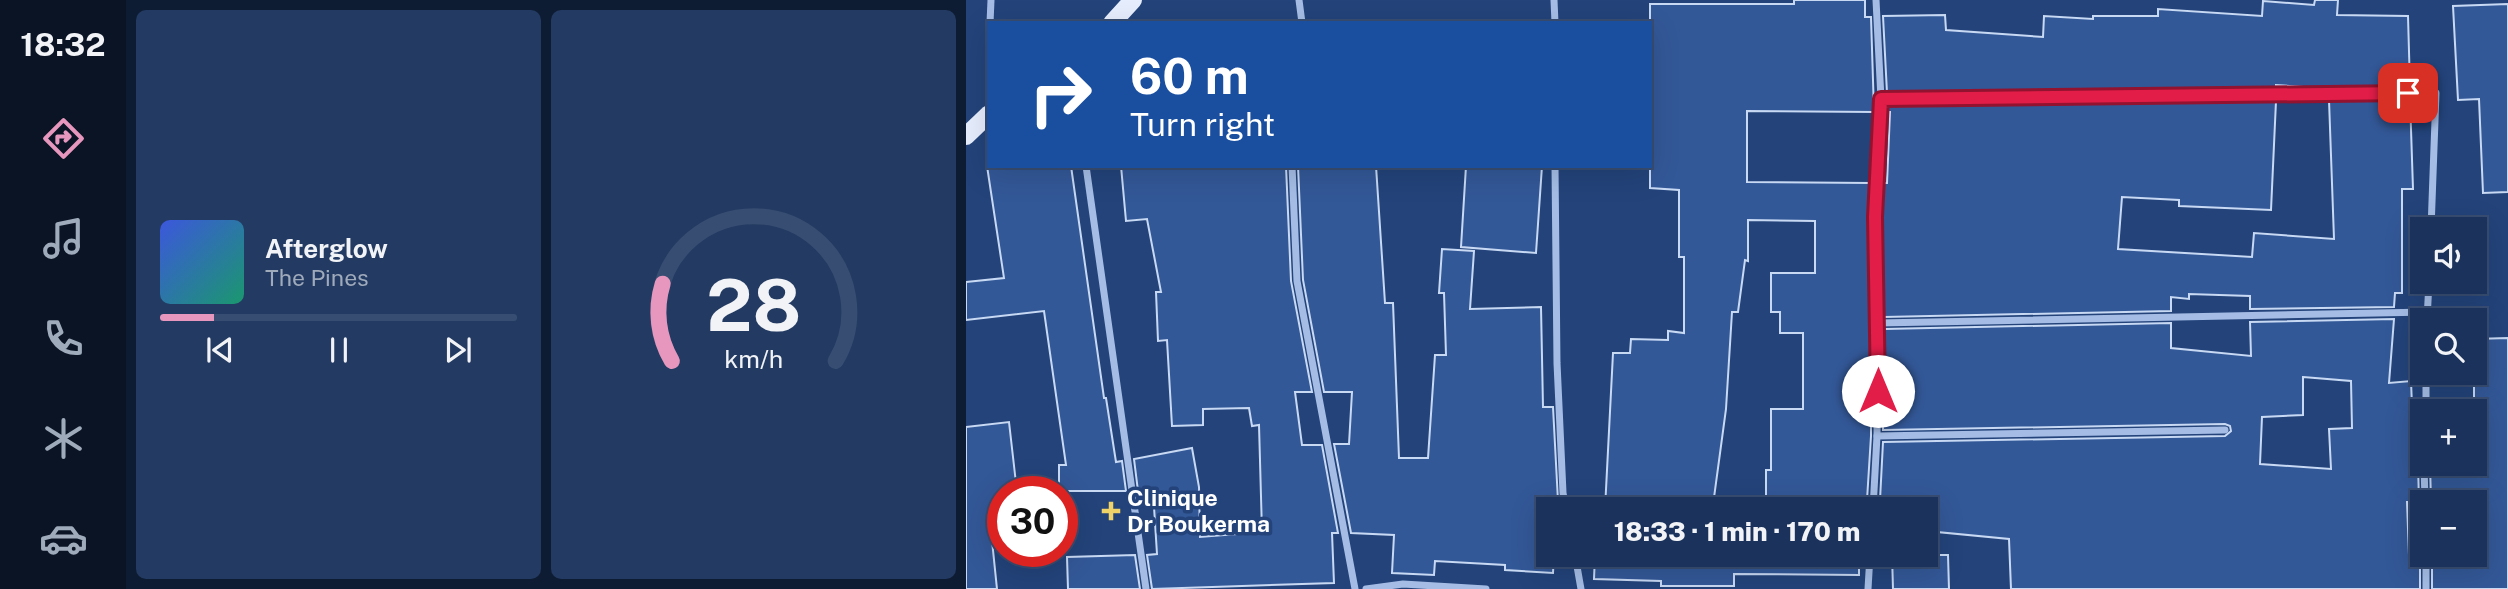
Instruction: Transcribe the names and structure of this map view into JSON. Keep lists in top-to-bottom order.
{
  "places": {
    "health": ["Clinique Dr Boukerma"]
  },
  "page": {
    "tabs": "18:32",
    "turn": ["60 m", "Turn right"],
    "map_buttons": ["+", "−"],
    "song": ["Afterglow", "The Pines"],
    "limit": "30",
    "trip": "18:33 · 1 min · 170 m",
    "gauge": ["28", "km/h"]
  }
}
